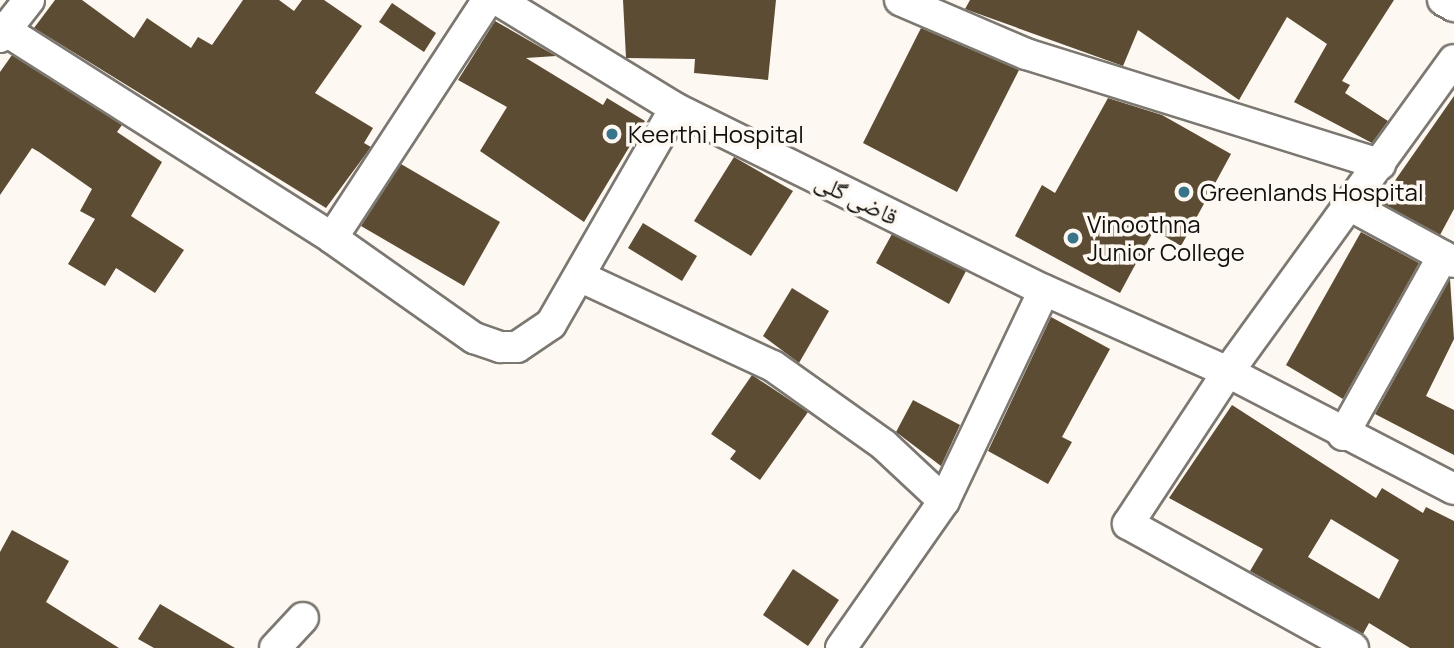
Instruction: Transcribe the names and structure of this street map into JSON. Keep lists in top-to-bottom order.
{
  "streets": {
    "street": ["قاضی گلی"]
  },
  "places": ["Keerthi Hospital", "Greenlands Hospital", "Vinoothna Junior College"]
}
